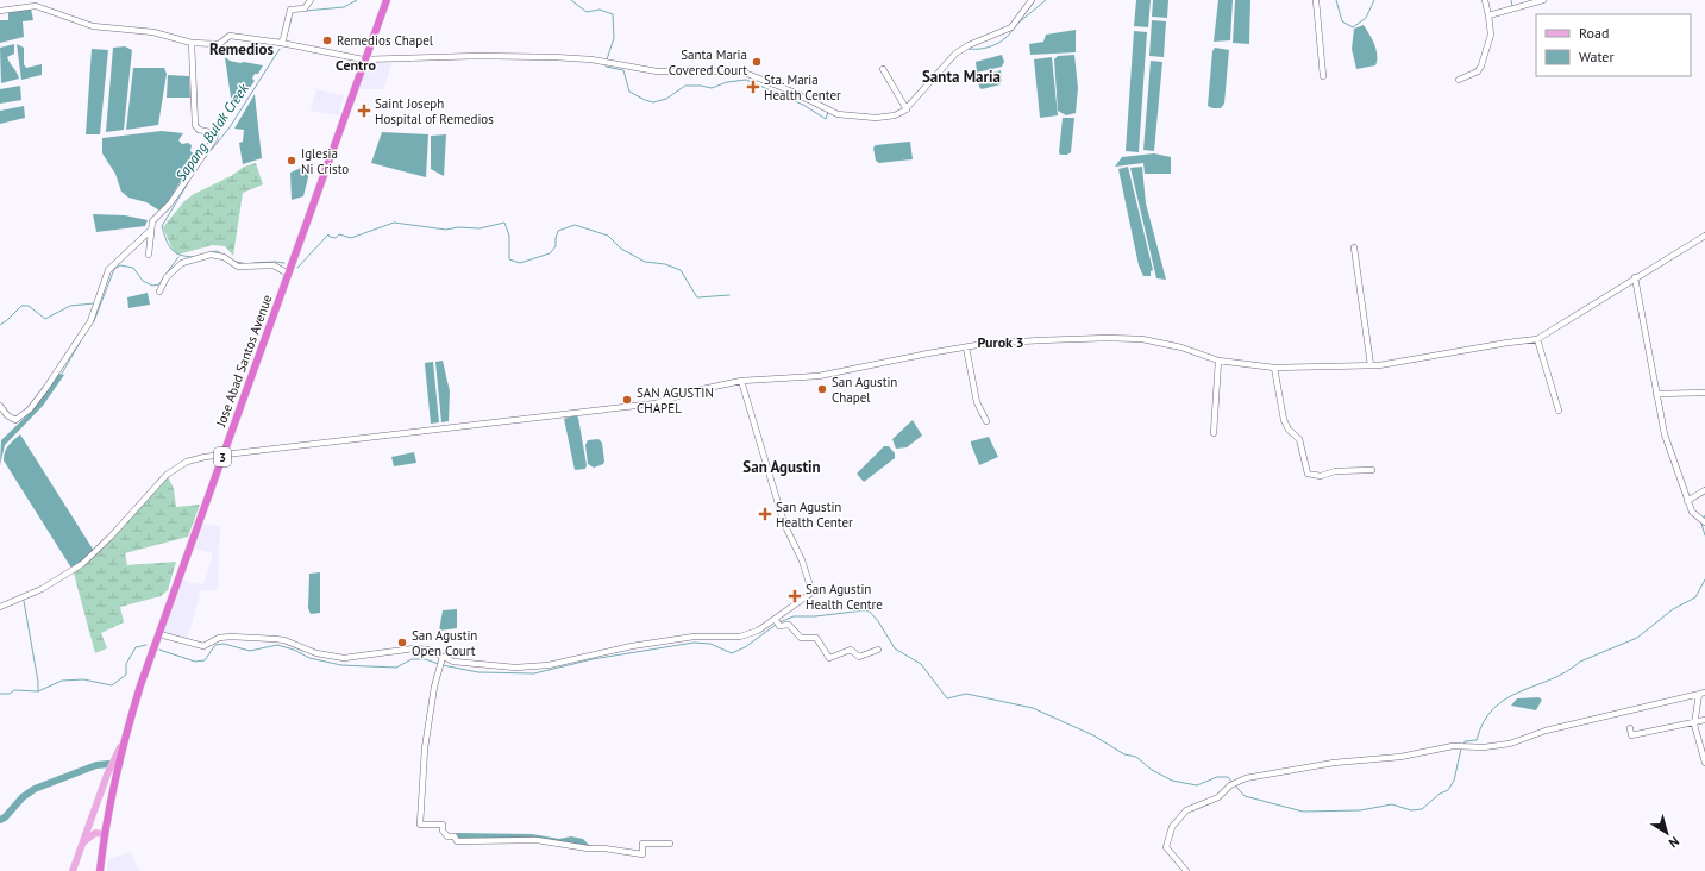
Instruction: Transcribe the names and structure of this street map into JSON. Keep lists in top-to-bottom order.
{
  "streets": {
    "highway": ["Jose Abad Santos Avenue", "3"]
  },
  "districts": [
    "Remedios",
    "Centro",
    "Santa Maria",
    "Purok 3",
    "San Agustin"
  ],
  "water": ["Sapang Bulak Creek"],
  "places": {
    "other": [
      "Remedios Chapel",
      "Santa Maria Covered Court",
      "Iglesia Ni Cristo",
      "San Agustin Chapel",
      "SAN AGUSTIN CHAPEL",
      "San Agustin Open Court"
    ],
    "health": [
      "Sta. Maria Health Center",
      "Saint Joseph Hospital of Remedios",
      "San Agustin Health Center",
      "San Agustin Health Centre"
    ]
  },
  "legend": ["Road", "Water"],
  "north": "bottom right"
}
